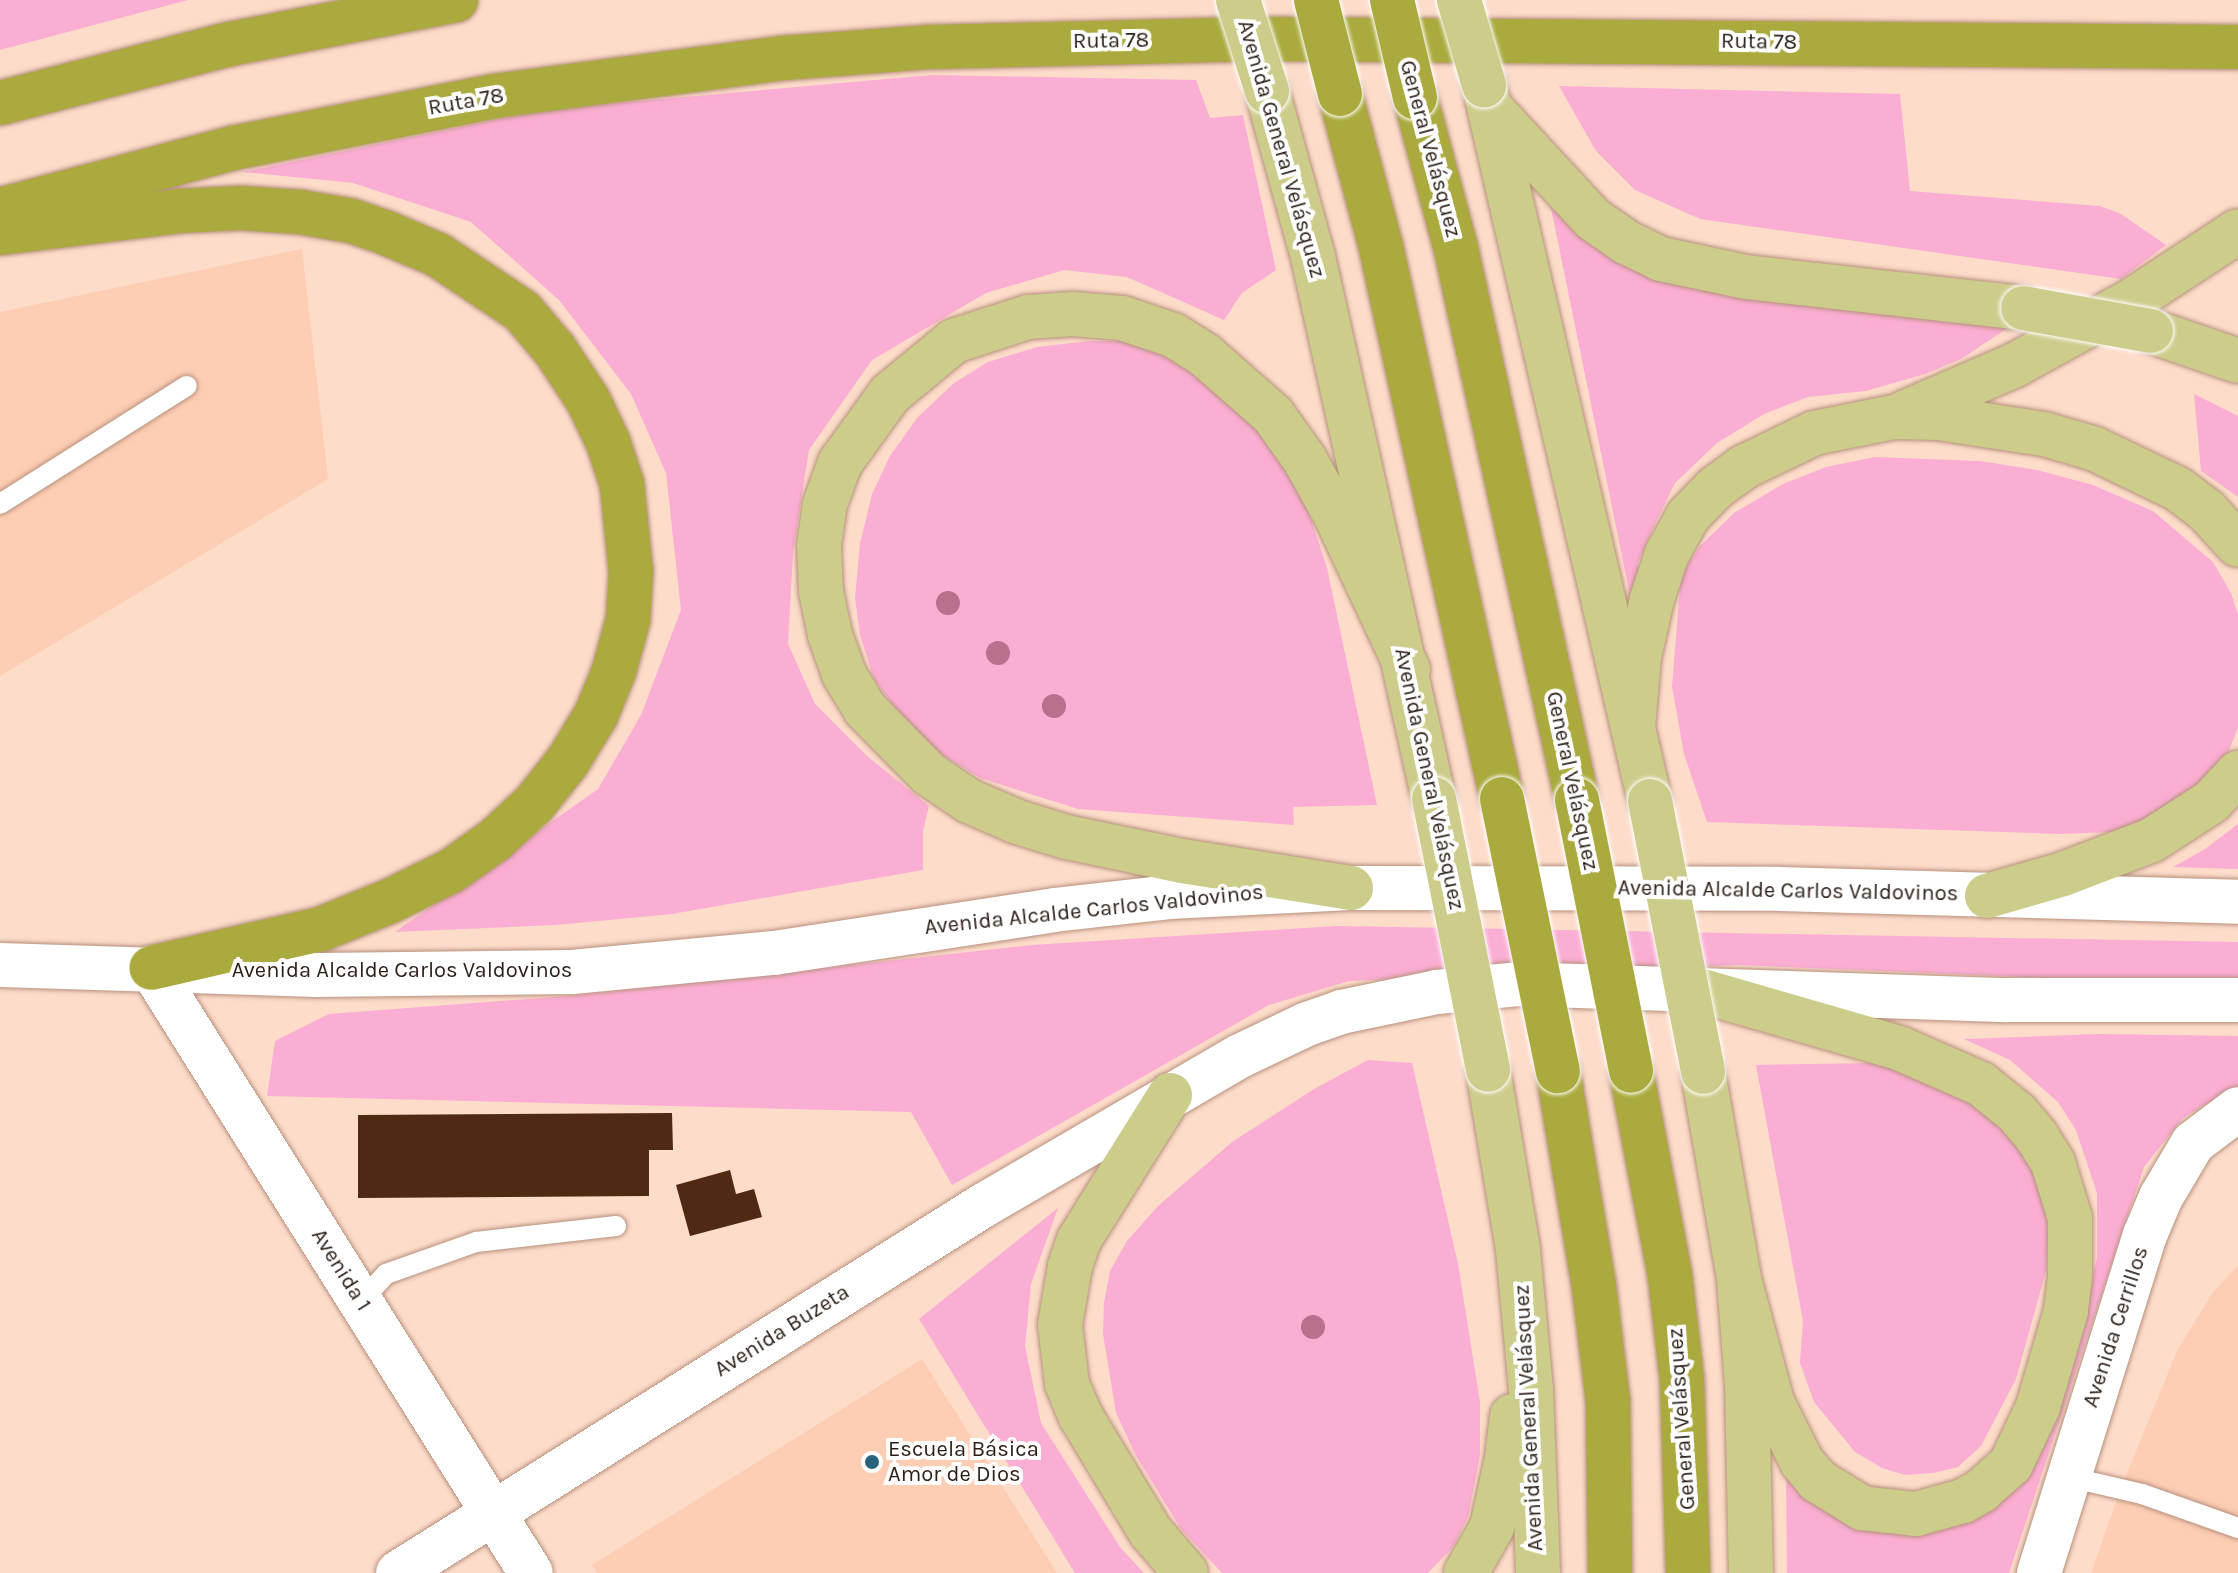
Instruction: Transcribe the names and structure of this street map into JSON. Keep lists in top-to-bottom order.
{
  "streets": {
    "highway": ["Ruta 78", "General Velásquez"],
    "main road": [
      "Avenida General Velásquez",
      "Avenida Alcalde Carlos Valdovinos",
      "Avenida 1",
      "Avenida Cerrillos",
      "Avenida Buzeta"
    ]
  },
  "crossings": [
    ["Avenida Alcalde Carlos Valdovinos", "Avenida 1"],
    ["Avenida 1", "Avenida Buzeta"]
  ],
  "places": ["Escuela Básica Amor de Dios"]
}
